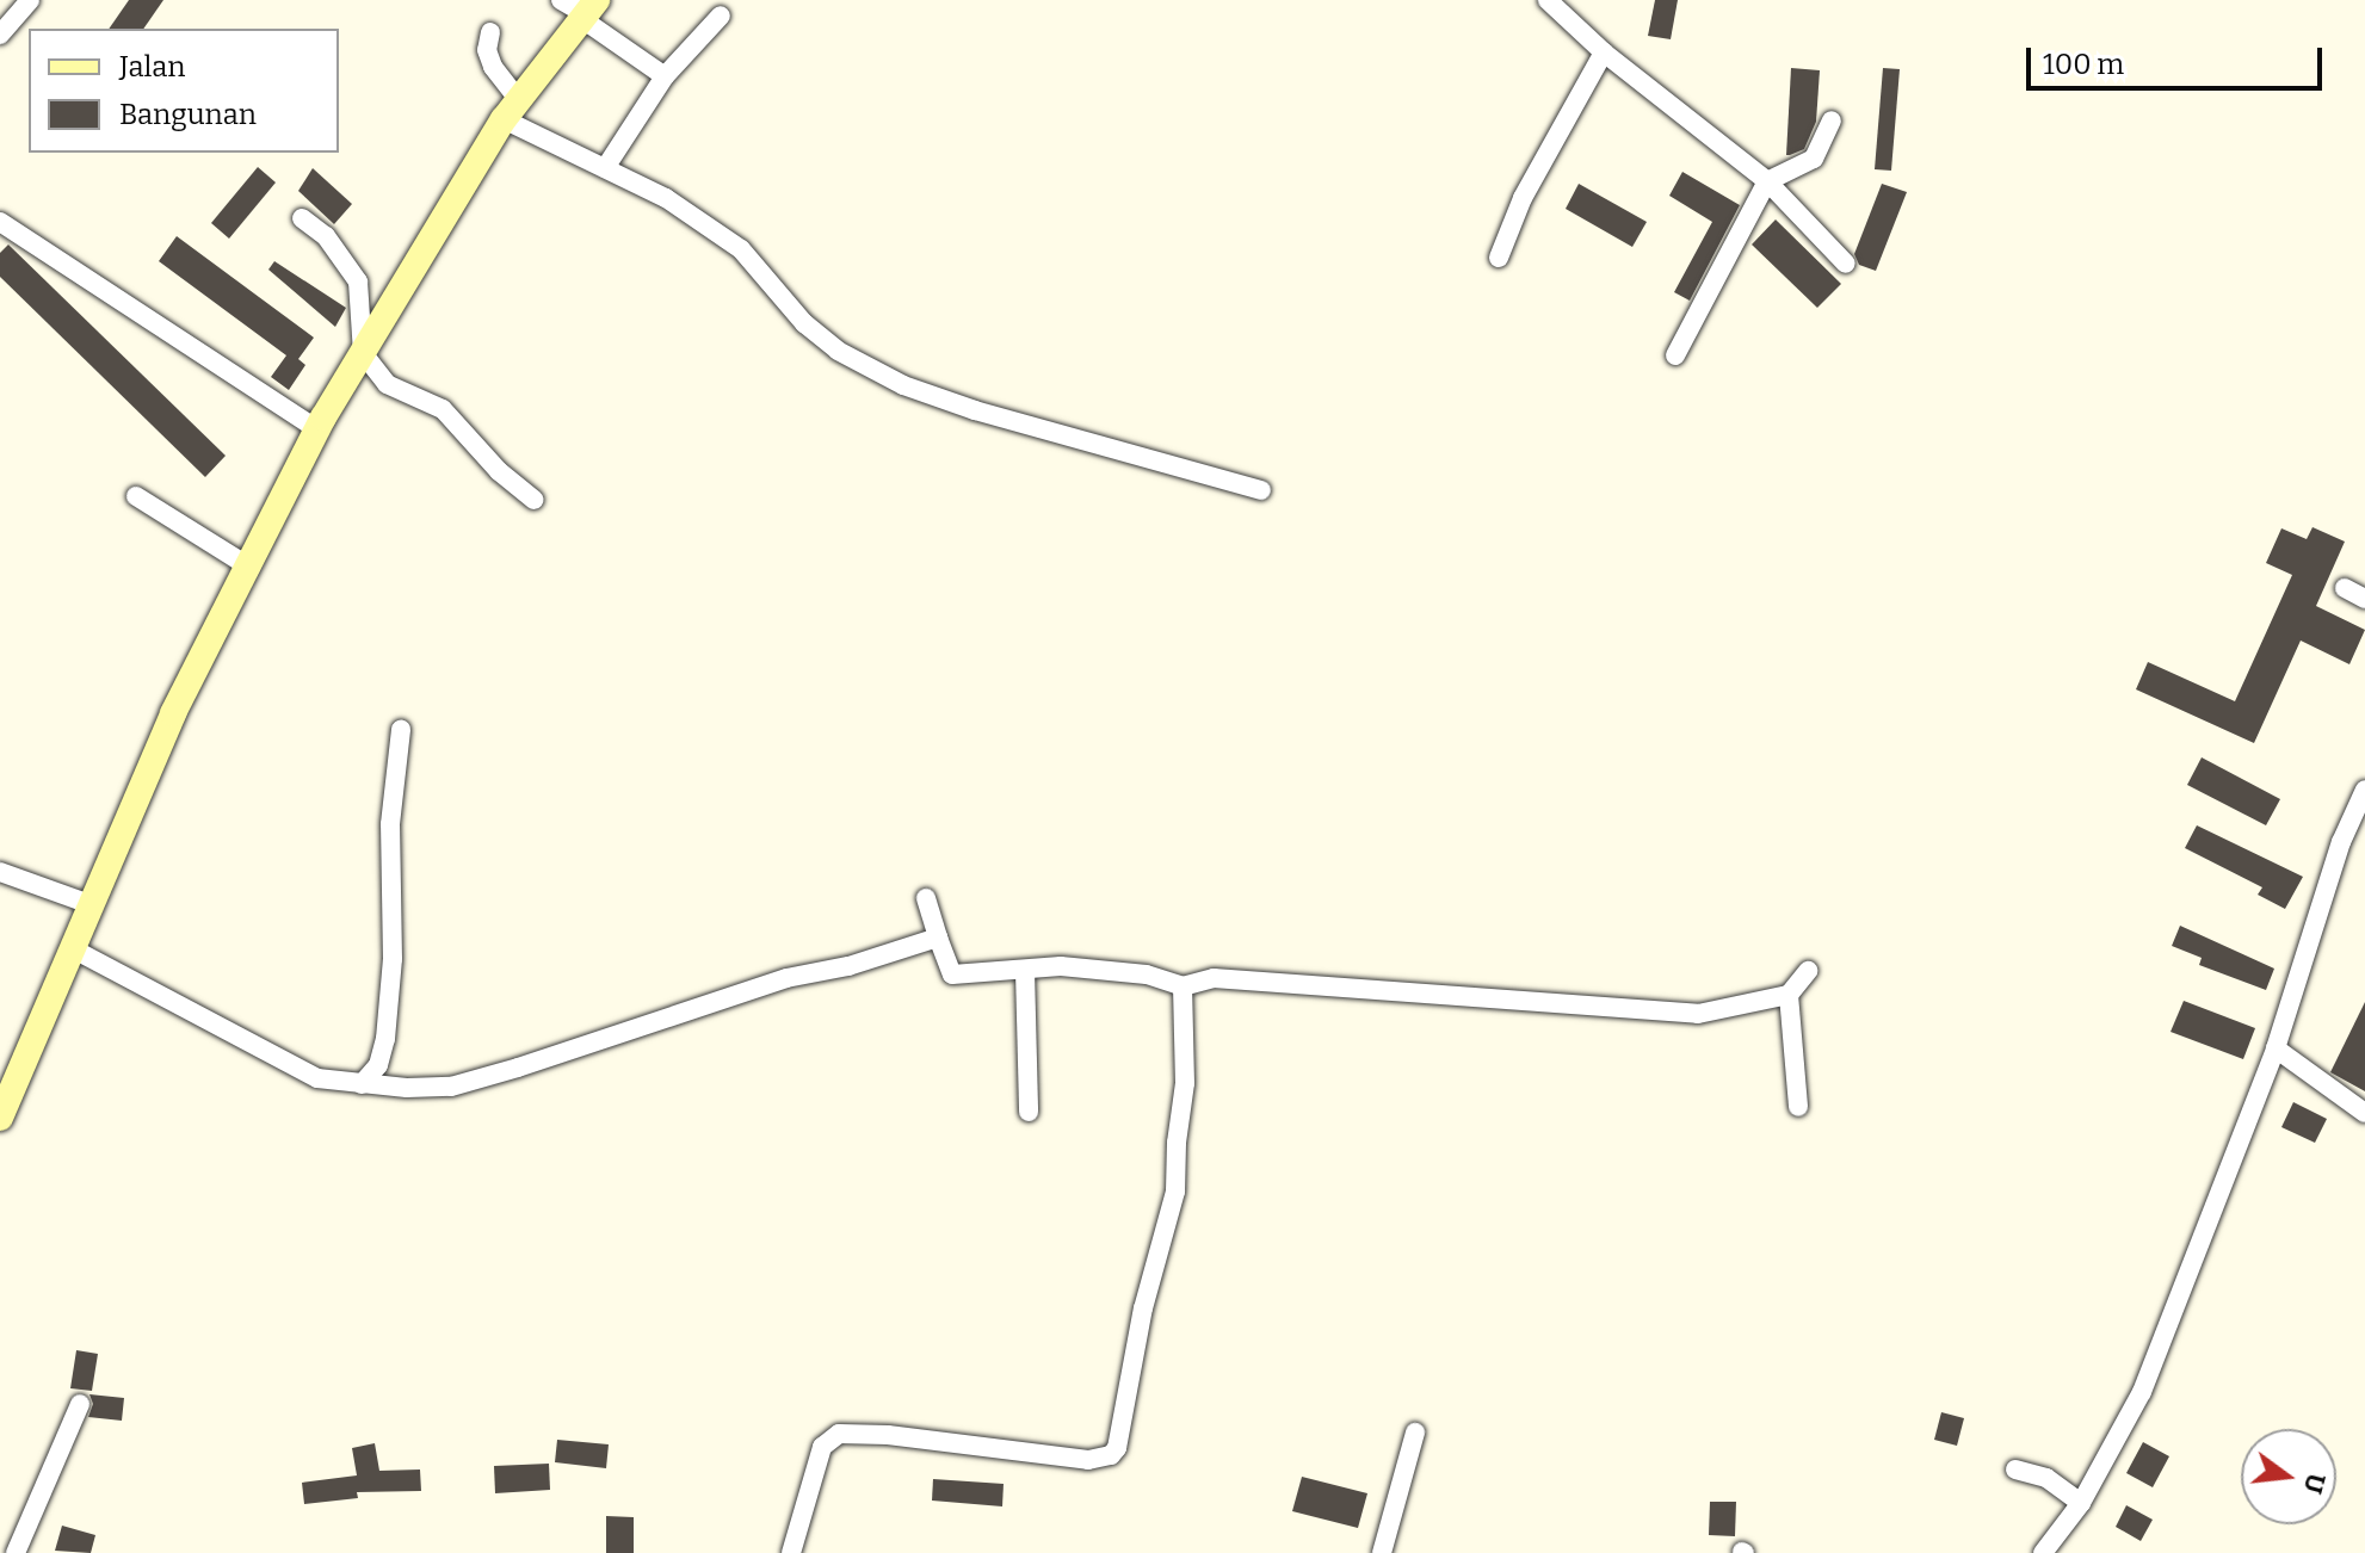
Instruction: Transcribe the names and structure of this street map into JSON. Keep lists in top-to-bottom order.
{
  "legend": ["Jalan", "Bangunan"],
  "scale_bar": "100 m",
  "north": "right"
}
